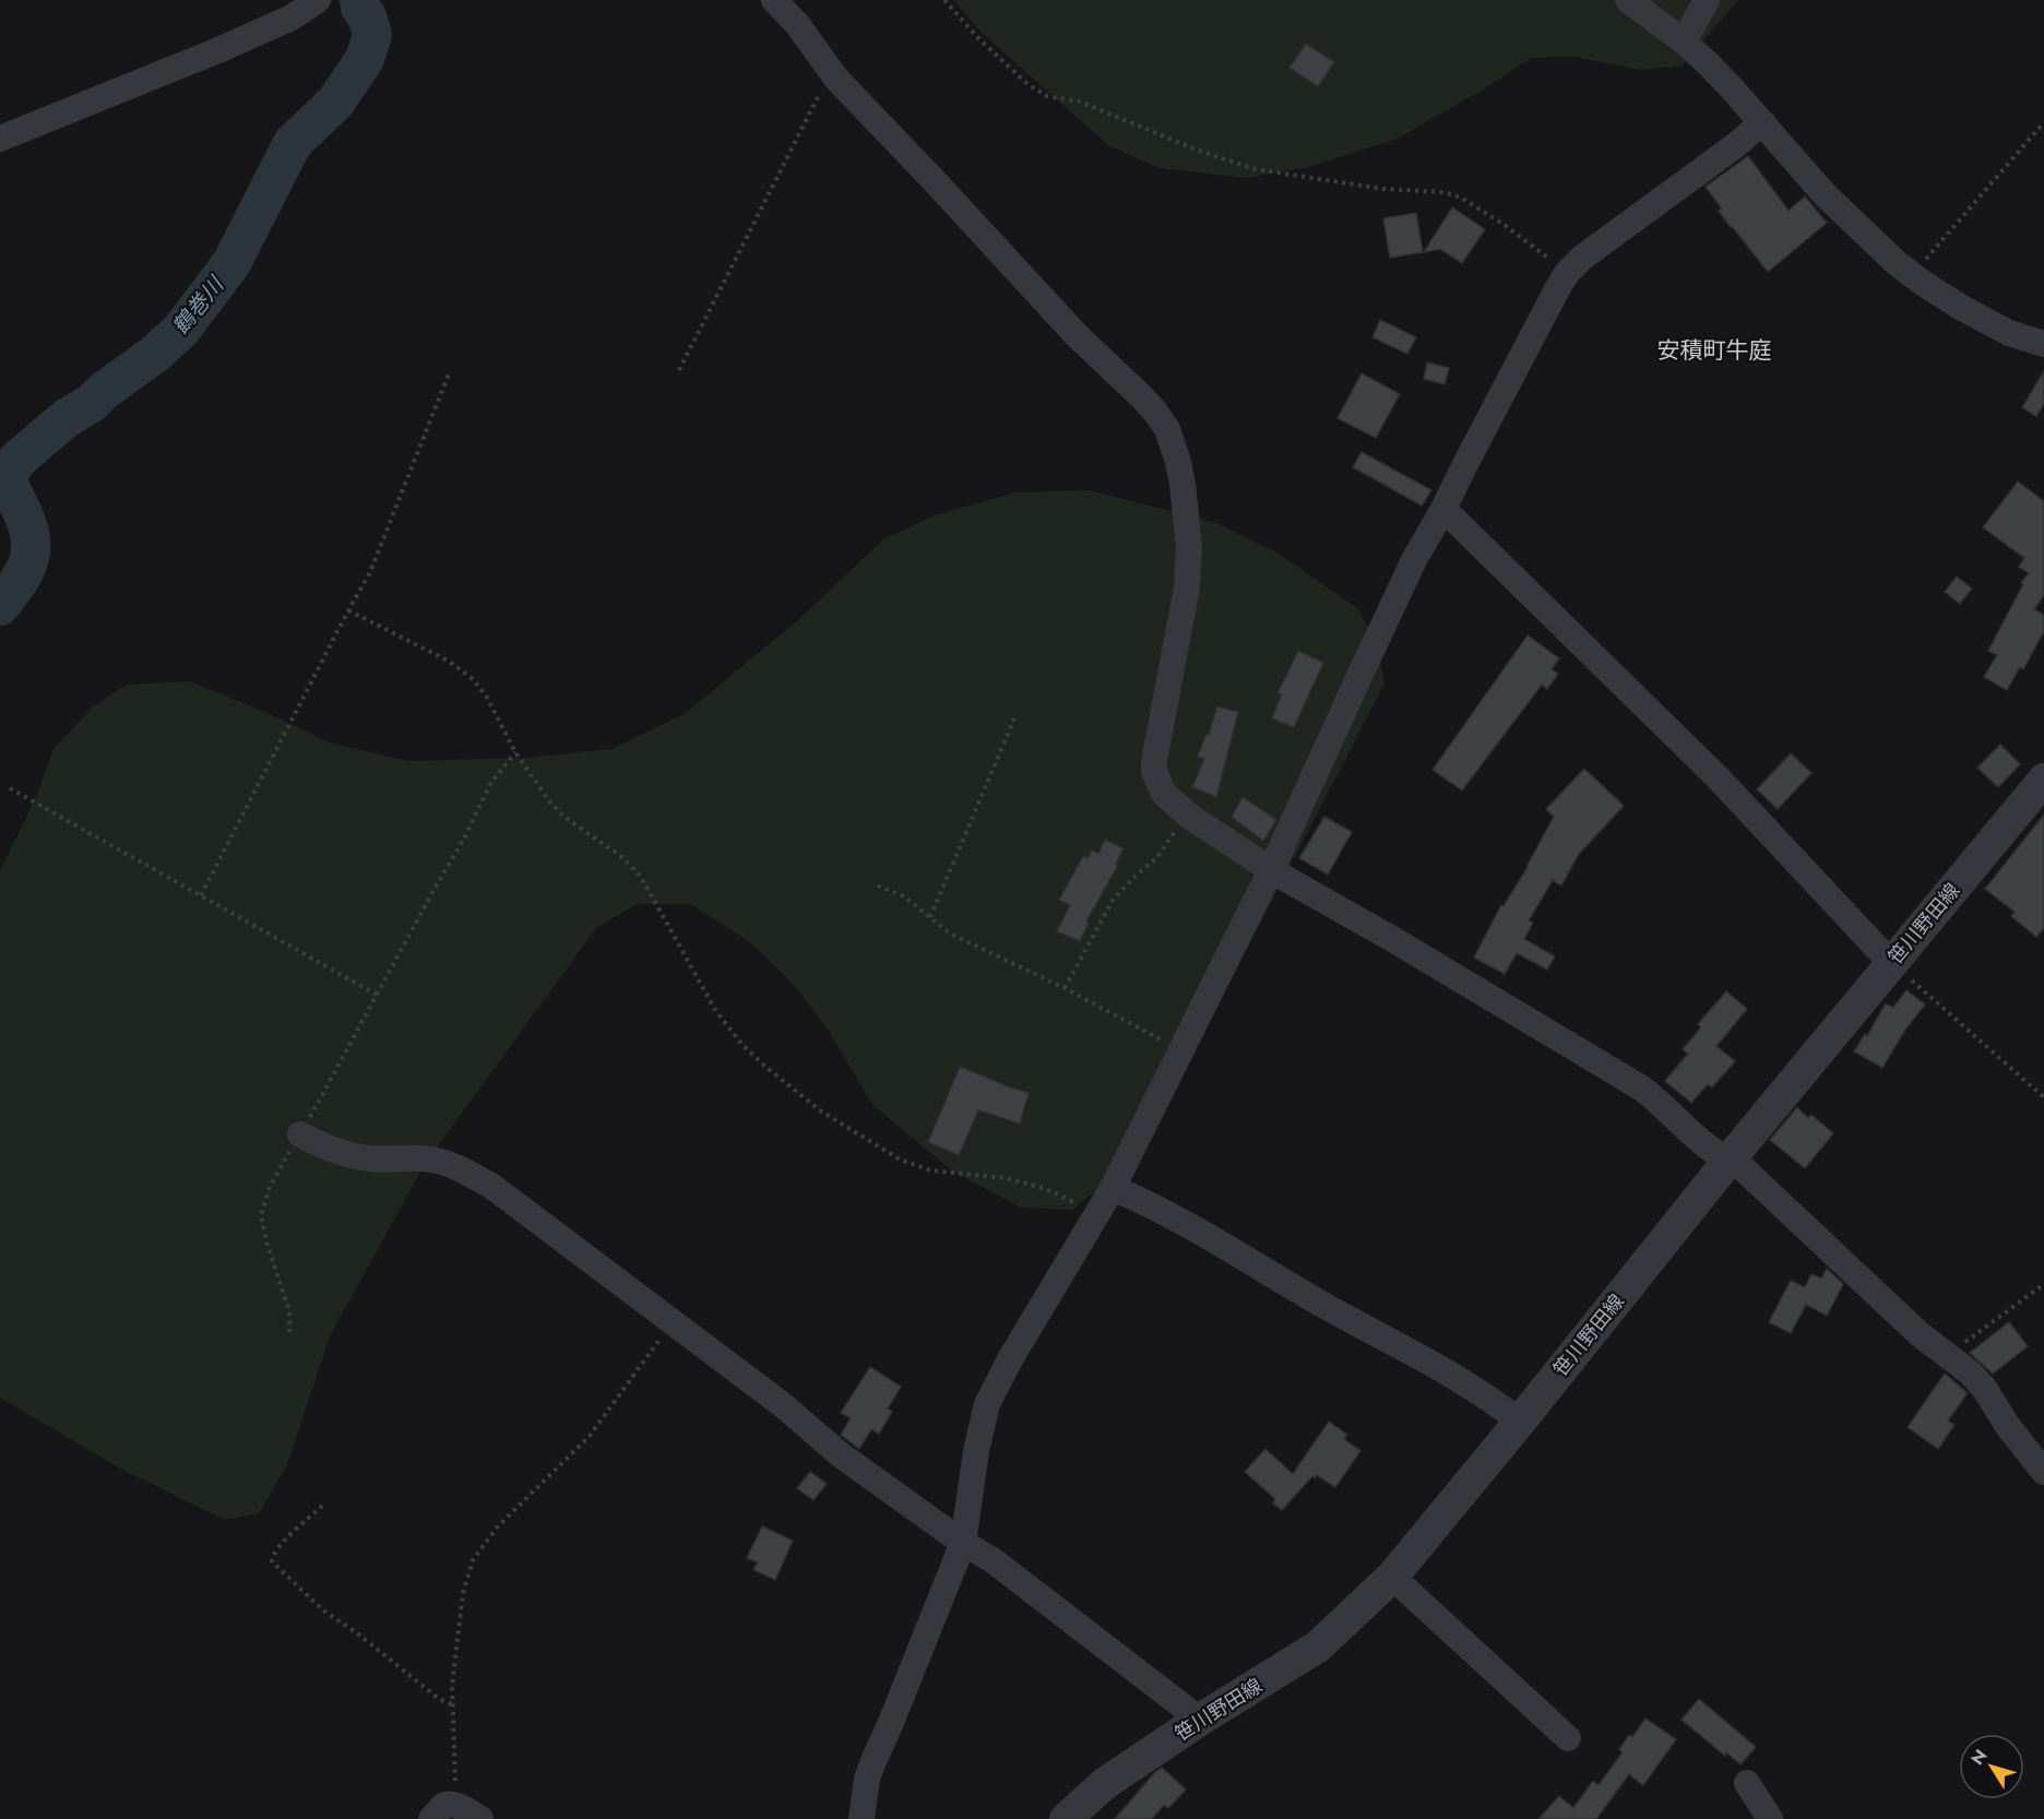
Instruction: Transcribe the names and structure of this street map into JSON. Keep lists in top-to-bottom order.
{
  "streets": {
    "street": ["笹川野田線"]
  },
  "districts": ["安積町牛庭"],
  "water": ["鶴巻川"],
  "north": "top left"
}
